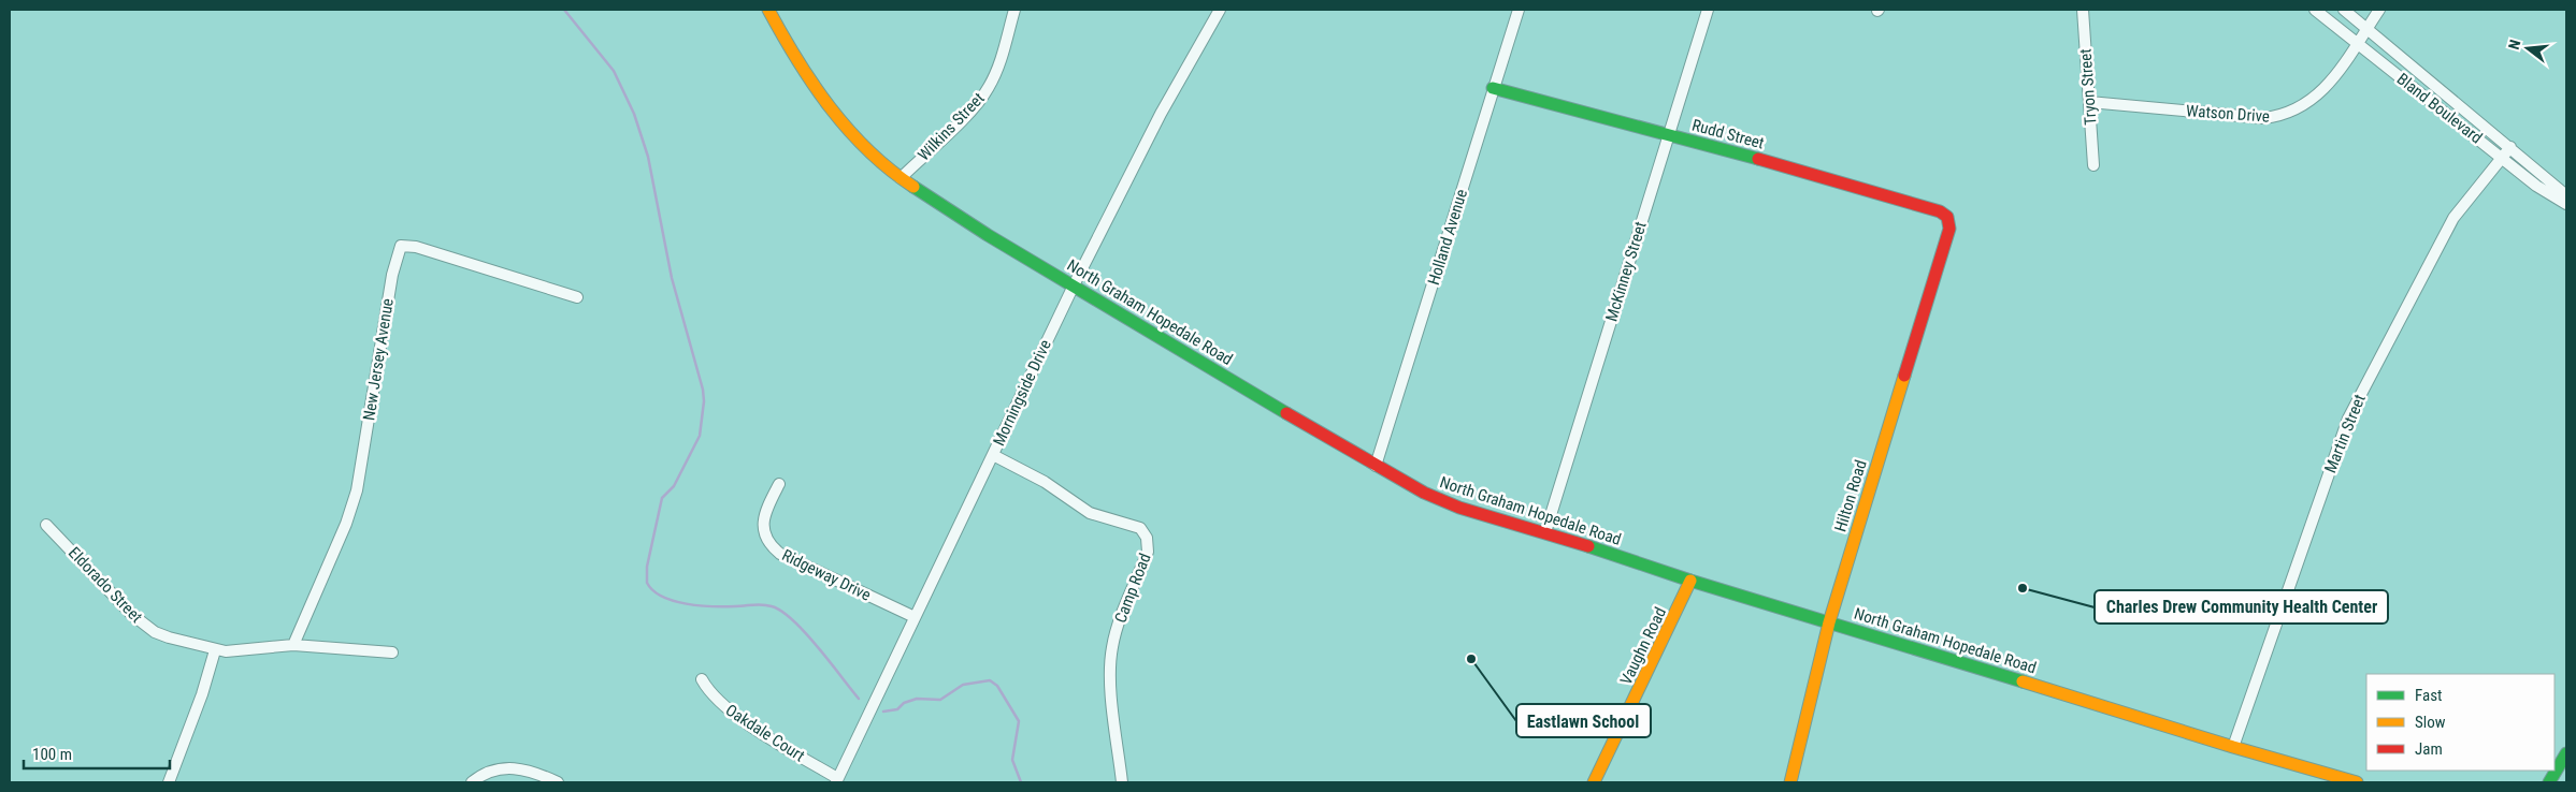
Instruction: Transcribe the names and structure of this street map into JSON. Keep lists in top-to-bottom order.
{
  "streets": {
    "street": [
      "Tryon Street",
      "Bland Boulevard",
      "Watson Drive",
      "Wilkins Street",
      "Rudd Street",
      "Holland Avenue",
      "McKinney Street",
      "North Graham Hopedale Road",
      "New Jersey Avenue",
      "Morningside Drive",
      "Martin Street",
      "Hilton Road",
      "Ridgeway Drive",
      "Eldorado Street",
      "Camp Road",
      "Vaughn Road",
      "Oakdale Court"
    ]
  },
  "crossings": [
    ["Tryon Street", "Watson Drive"],
    ["Bland Boulevard", "Watson Drive"],
    ["Bland Boulevard", "Martin Street"],
    ["Wilkins Street", "North Graham Hopedale Road"],
    ["Rudd Street", "Holland Avenue"],
    ["Rudd Street", "McKinney Street"],
    ["Rudd Street", "Hilton Road"],
    ["Holland Avenue", "North Graham Hopedale Road"],
    ["McKinney Street", "North Graham Hopedale Road"],
    ["North Graham Hopedale Road", "Morningside Drive"],
    ["North Graham Hopedale Road", "Martin Street"],
    ["North Graham Hopedale Road", "Hilton Road"],
    ["North Graham Hopedale Road", "Vaughn Road"],
    ["New Jersey Avenue", "Eldorado Street"],
    ["Morningside Drive", "Ridgeway Drive"],
    ["Morningside Drive", "Camp Road"],
    ["Morningside Drive", "Oakdale Court"]
  ],
  "places": ["Charles Drew Community Health Center", "Eastlawn School"],
  "legend": ["Fast", "Slow", "Jam"],
  "scale_bar": "100 m",
  "north": "left"
}
